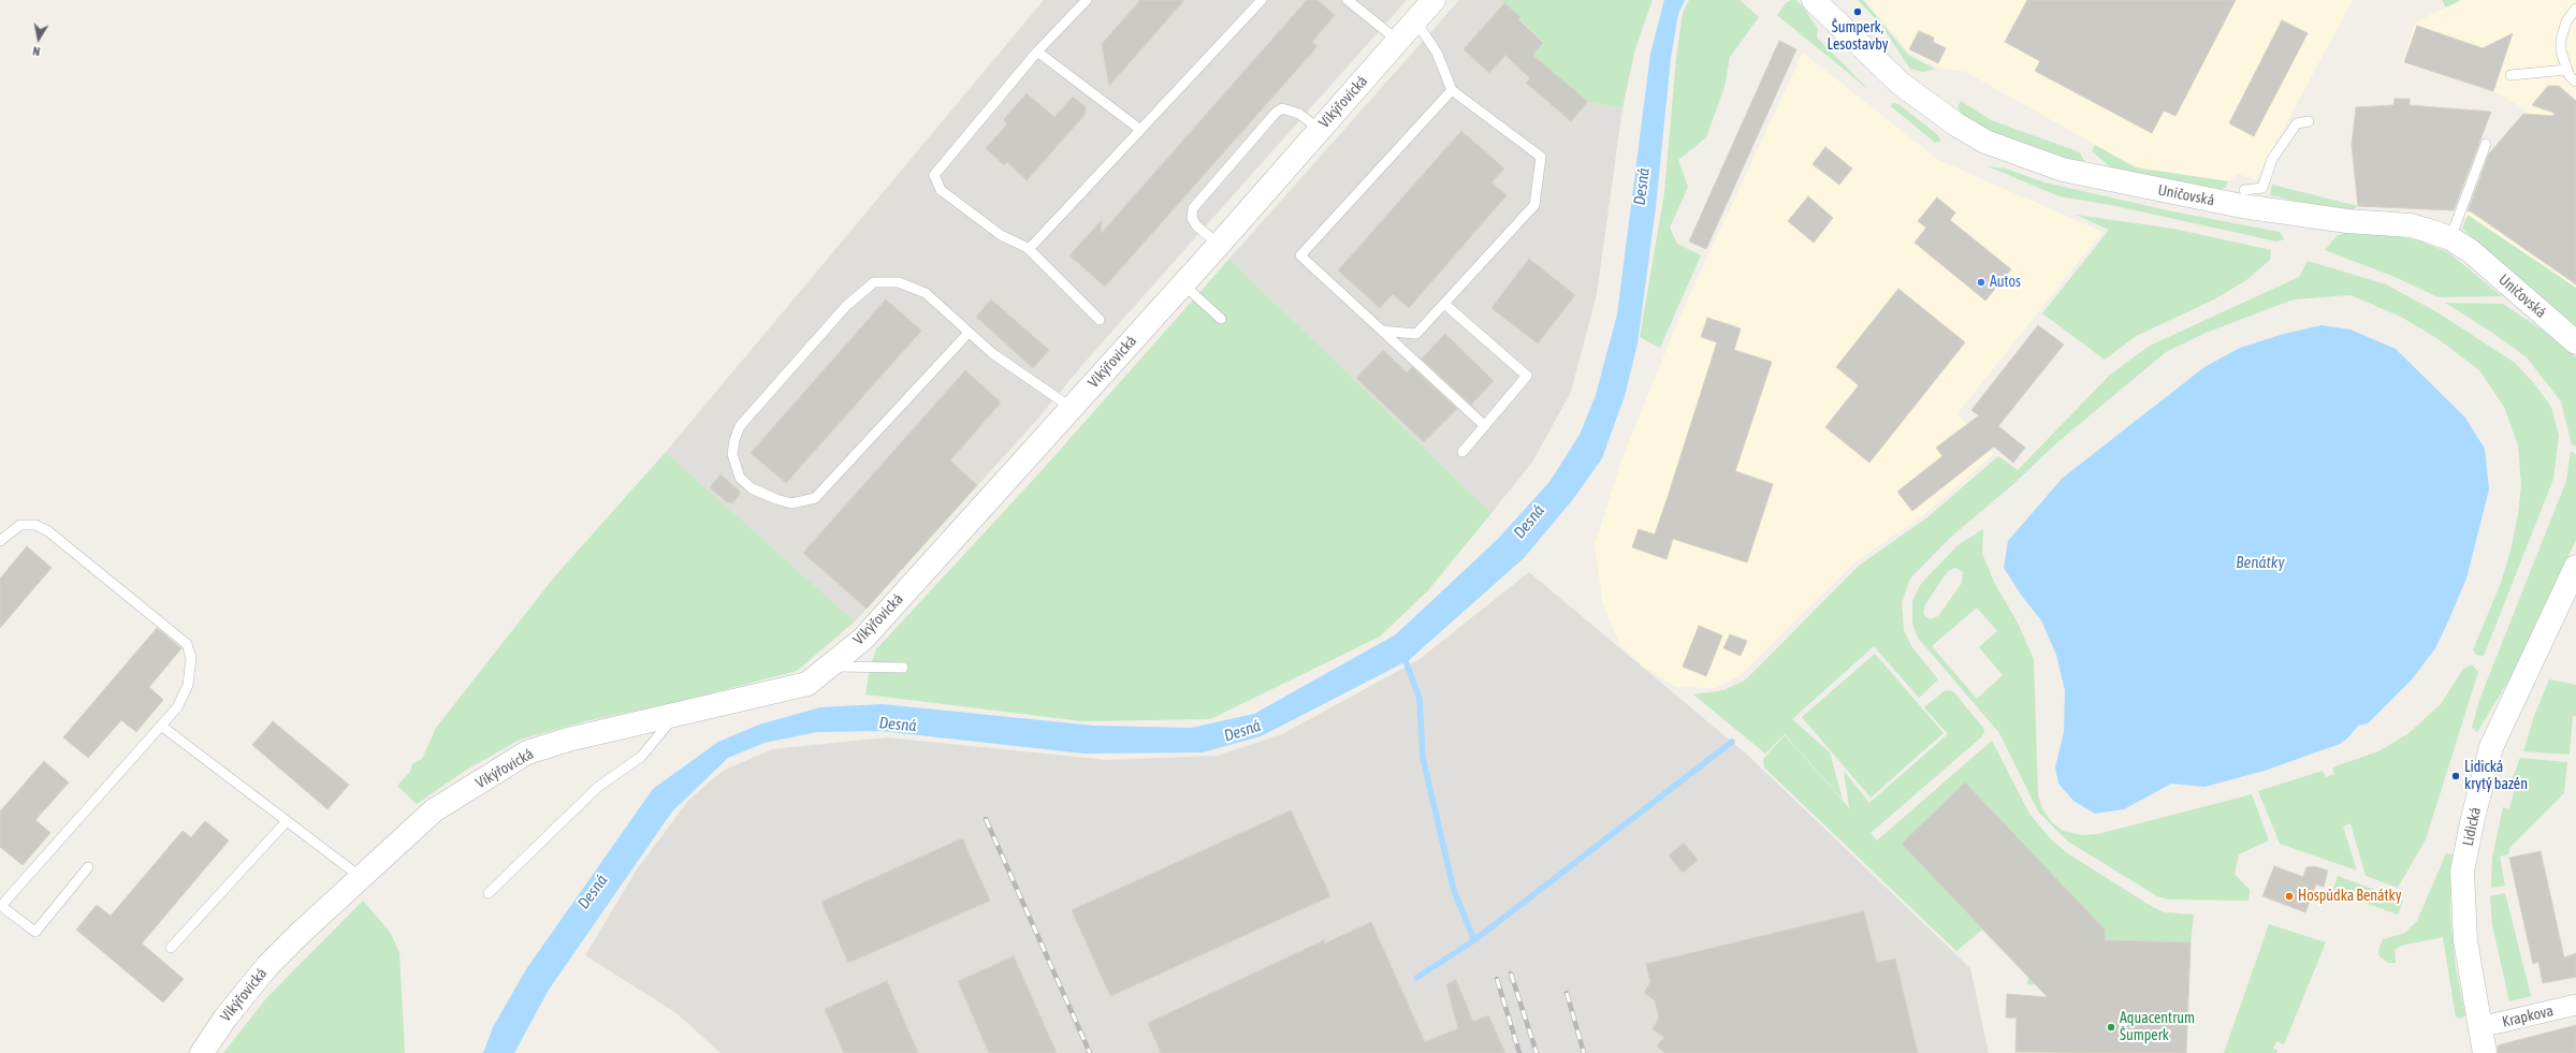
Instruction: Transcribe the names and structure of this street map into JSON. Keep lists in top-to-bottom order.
{
  "streets": {
    "street": [
      "Vikýřovická",
      "Uničovská",
      "Lidická",
      "Krapkova"
    ]
  },
  "crossings": [
    ["Lidická", "Krapkova"]
  ],
  "water": ["Desná", "Benátky"],
  "places": [
    "Šumperk, Lesostavby",
    "Autos",
    "Lidická krytý bazén",
    "Hospůdka Benátky",
    "Aquacentrum Šumperk"
  ],
  "north": "bottom"
}
